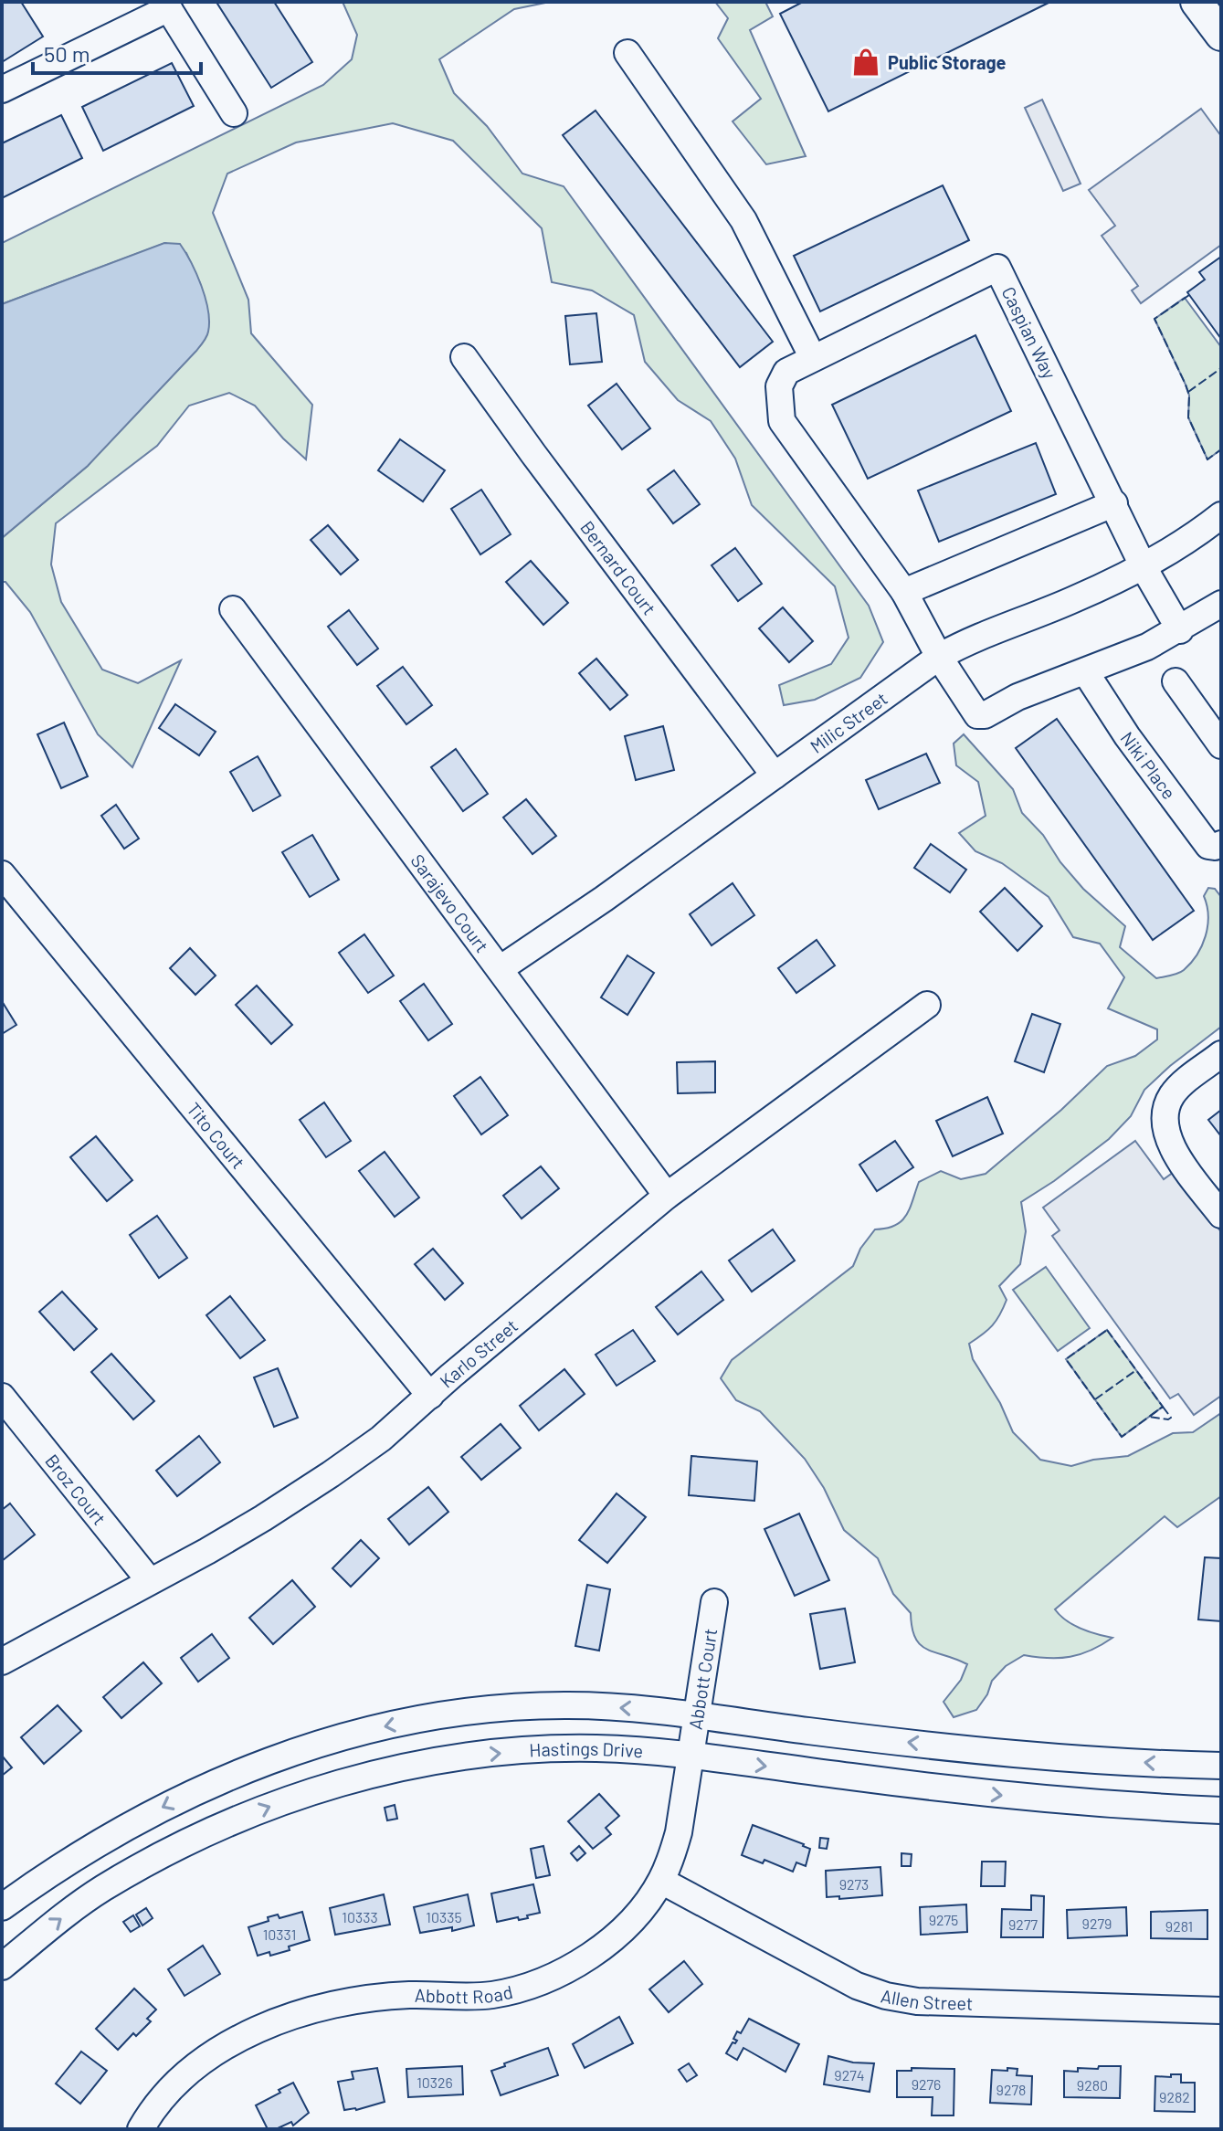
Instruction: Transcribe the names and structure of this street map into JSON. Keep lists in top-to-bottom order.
{
  "streets": {
    "street": [
      "Caspian Way",
      "Bernard Court",
      "Milic Street",
      "Niki Place",
      "Sarajevo Court",
      "Tito Court",
      "Karlo Street",
      "Broz Court",
      "Abbott Court",
      "Hastings Drive",
      "Abbott Road",
      "Allen Street"
    ]
  },
  "crossings": [
    ["Caspian Way", "Milic Street"],
    ["Bernard Court", "Milic Street"],
    ["Milic Street", "Sarajevo Court"],
    ["Sarajevo Court", "Karlo Street"],
    ["Tito Court", "Karlo Street"],
    ["Karlo Street", "Broz Court"],
    ["Abbott Court", "Hastings Drive"],
    ["Abbott Court", "Abbott Road"],
    ["Hastings Drive", "Abbott Road"],
    ["Abbott Road", "Allen Street"]
  ],
  "places": {
    "shop": ["Public Storage"]
  },
  "house_numbers": [
    "9273",
    "10333",
    "10335",
    "9275",
    "9279",
    "9277",
    "9281",
    "10331",
    "9274",
    "10326",
    "9276",
    "9280",
    "9278",
    "9282"
  ],
  "scale_bar": "50 m"
}
